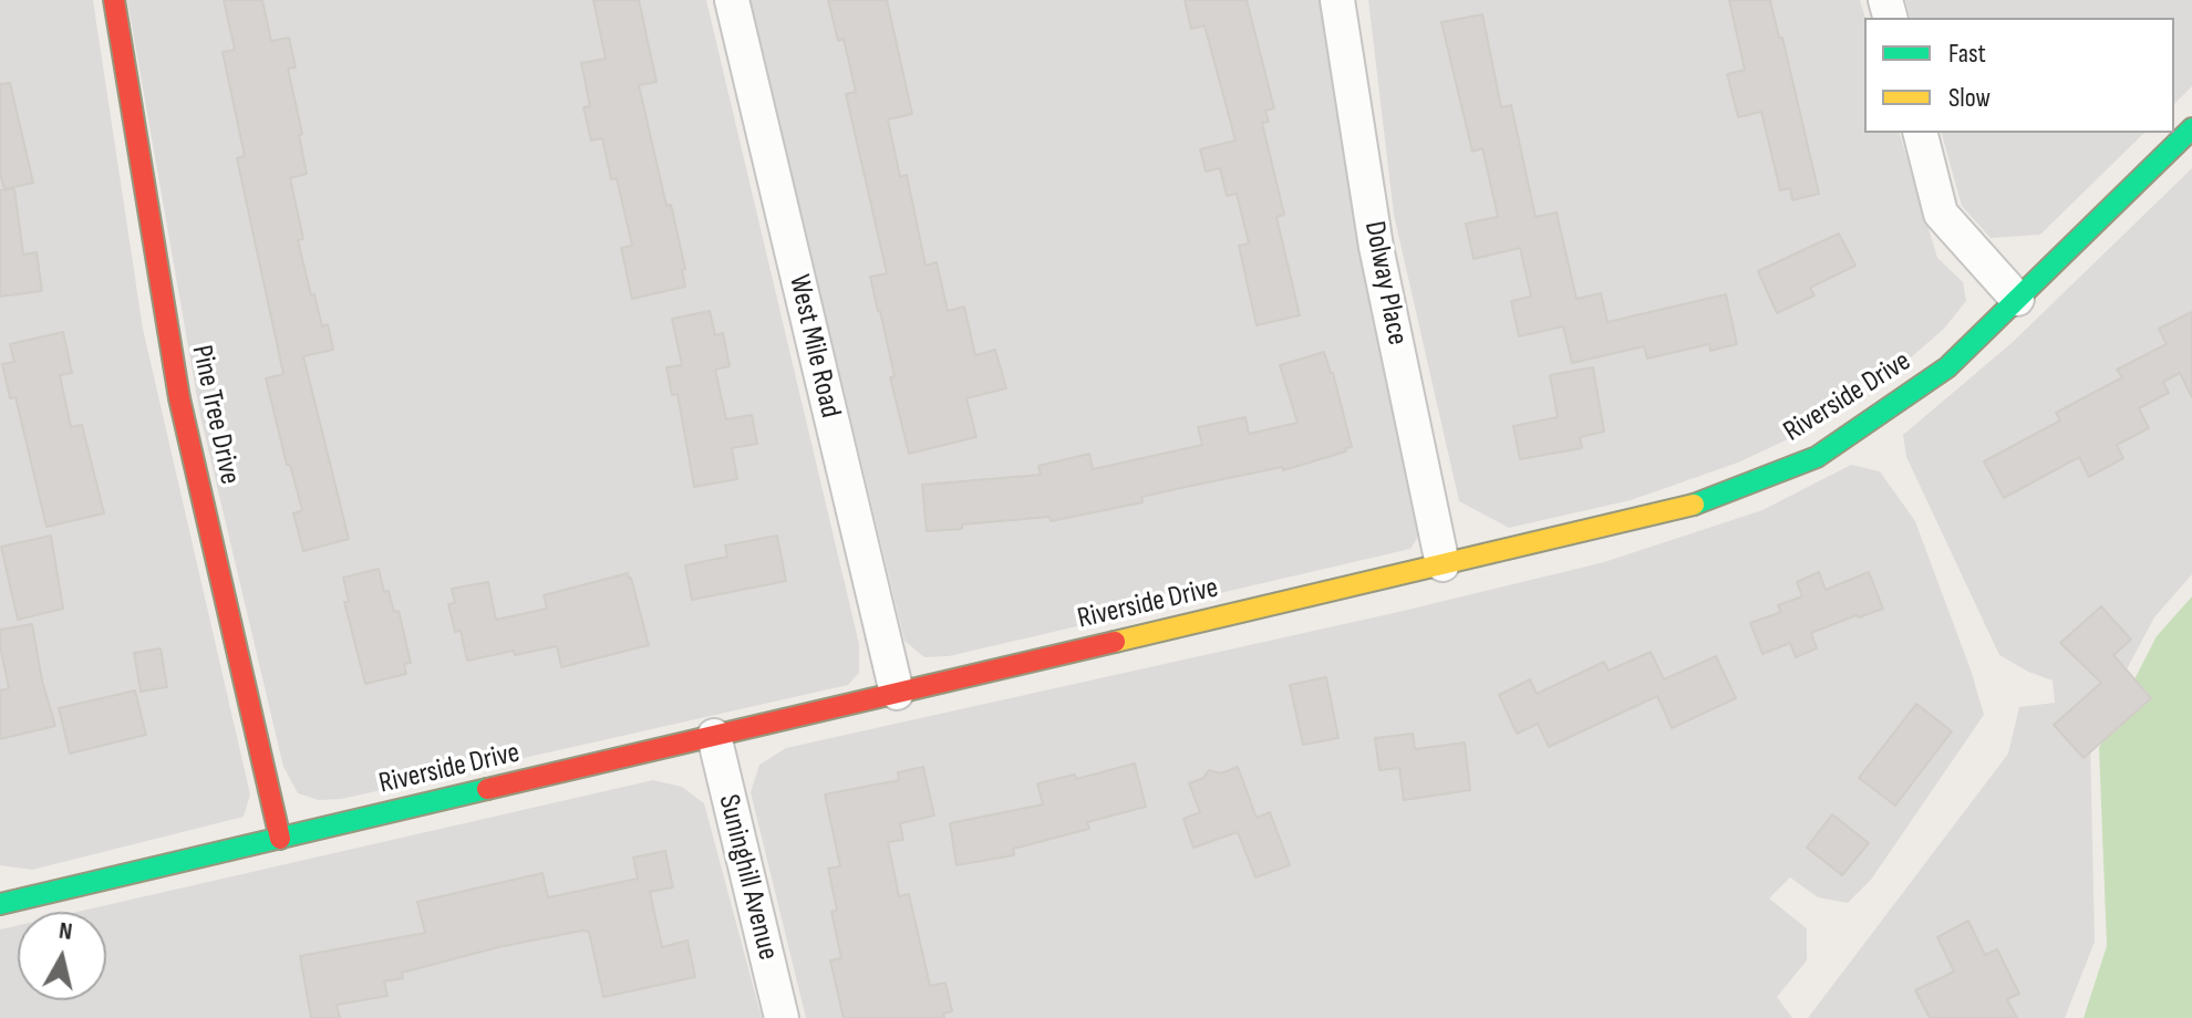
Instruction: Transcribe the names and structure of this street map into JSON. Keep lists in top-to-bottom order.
{
  "streets": {
    "main road": ["Riverside Drive", "Pine Tree Drive"],
    "street": ["Dolway Place", "West Mile Road", "Suninghill Avenue"]
  },
  "crossings": [
    ["Dolway Place", "Riverside Drive"],
    ["West Mile Road", "Riverside Drive"],
    ["Riverside Drive", "Pine Tree Drive"],
    ["Riverside Drive", "Suninghill Avenue"]
  ],
  "legend": ["Fast", "Slow"],
  "north": "top"
}
